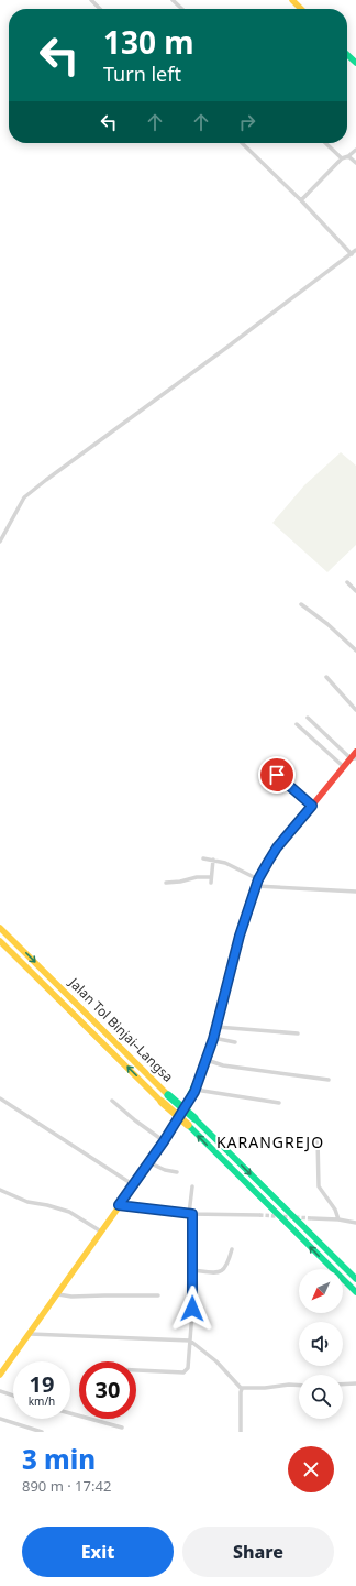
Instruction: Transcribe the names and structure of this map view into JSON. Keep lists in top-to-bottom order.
{
  "streets": {
    "main road": ["Jalan Tol Binjai–Langsa"]
  },
  "districts": ["KARANGREJO"],
  "north": "bottom left",
  "page": {
    "turn": ["130 m", "Turn left"],
    "speed": "19 km/h",
    "limit": "30",
    "heading": ["3 min", "890 m · 17:42"],
    "buttons": ["Exit", "Share"]
  }
}
